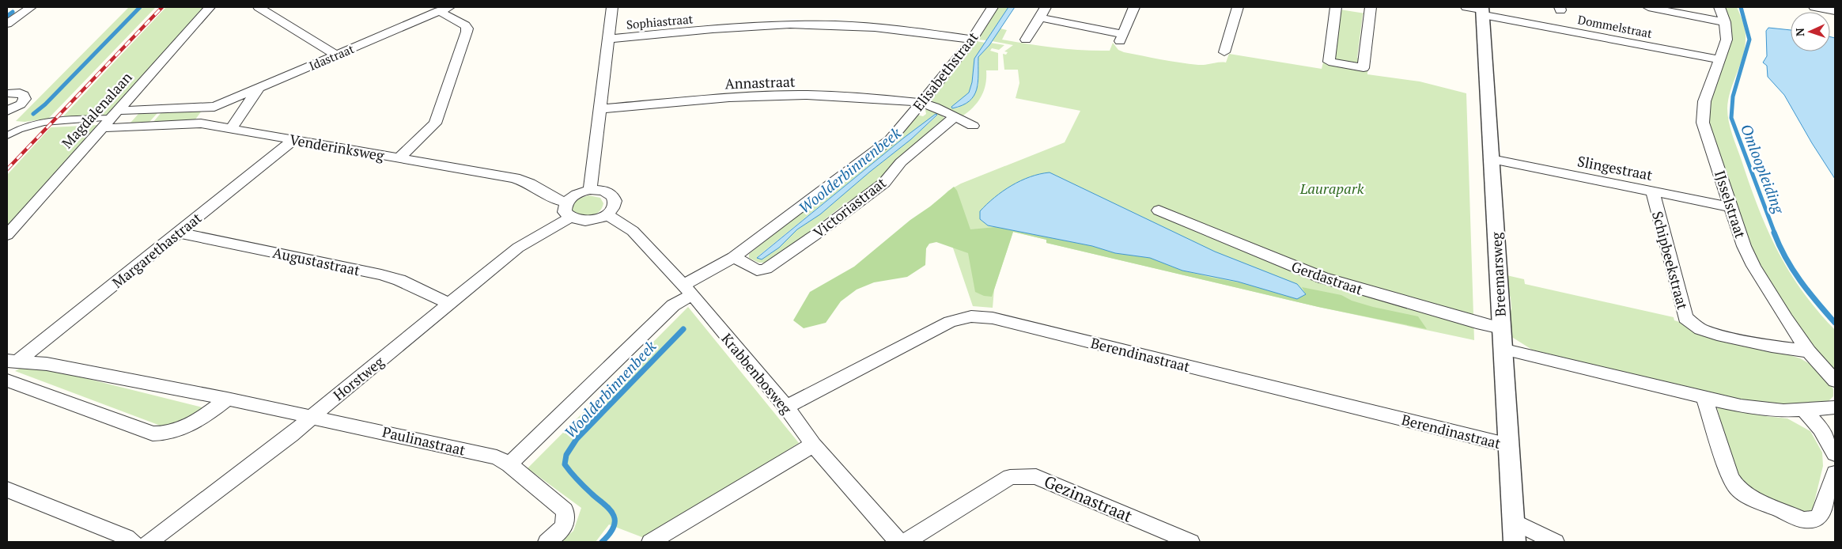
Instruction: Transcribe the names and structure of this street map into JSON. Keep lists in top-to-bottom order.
{
  "streets": {
    "street": [
      "Sophiastraat",
      "Dommelstraat",
      "Idastraat",
      "Elisabethstraat",
      "Annastraat",
      "Magdalenalaan",
      "Venderinksweg",
      "Slingestraat",
      "IJsselstraat",
      "Victoriastraat",
      "Margarethastraat",
      "Schipbeekstraat",
      "Augustastraat",
      "Breemarsweg",
      "Gerdastraat",
      "Berendinastraat",
      "Krabbenbosweg",
      "Horstweg",
      "Paulinastraat",
      "Gezinastraat"
    ]
  },
  "crossings": [
    ["Sophiastraat", "Elisabethstraat"],
    ["Dommelstraat", "IJsselstraat"],
    ["Dommelstraat", "Breemarsweg"],
    ["Elisabethstraat", "Annastraat"],
    ["Elisabethstraat", "Victoriastraat"],
    ["Elisabethstraat", "Krabbenbosweg"],
    ["Elisabethstraat", "Paulinastraat"],
    ["Magdalenalaan", "Venderinksweg"],
    ["Venderinksweg", "Margarethastraat"],
    ["Venderinksweg", "Krabbenbosweg"],
    ["Venderinksweg", "Horstweg"],
    ["Slingestraat", "IJsselstraat"],
    ["Slingestraat", "Schipbeekstraat"],
    ["Slingestraat", "Breemarsweg"],
    ["IJsselstraat", "Schipbeekstraat"],
    ["Margarethastraat", "Augustastraat"],
    ["Margarethastraat", "Paulinastraat"],
    ["Augustastraat", "Horstweg"],
    ["Breemarsweg", "Gerdastraat"],
    ["Breemarsweg", "Berendinastraat"],
    ["Berendinastraat", "Krabbenbosweg"],
    ["Krabbenbosweg", "Horstweg"],
    ["Horstweg", "Paulinastraat"]
  ],
  "water": ["Omloopleiding", "Woolderbinnenbeek"],
  "parks": ["Laurapark"],
  "north": "left"
}
